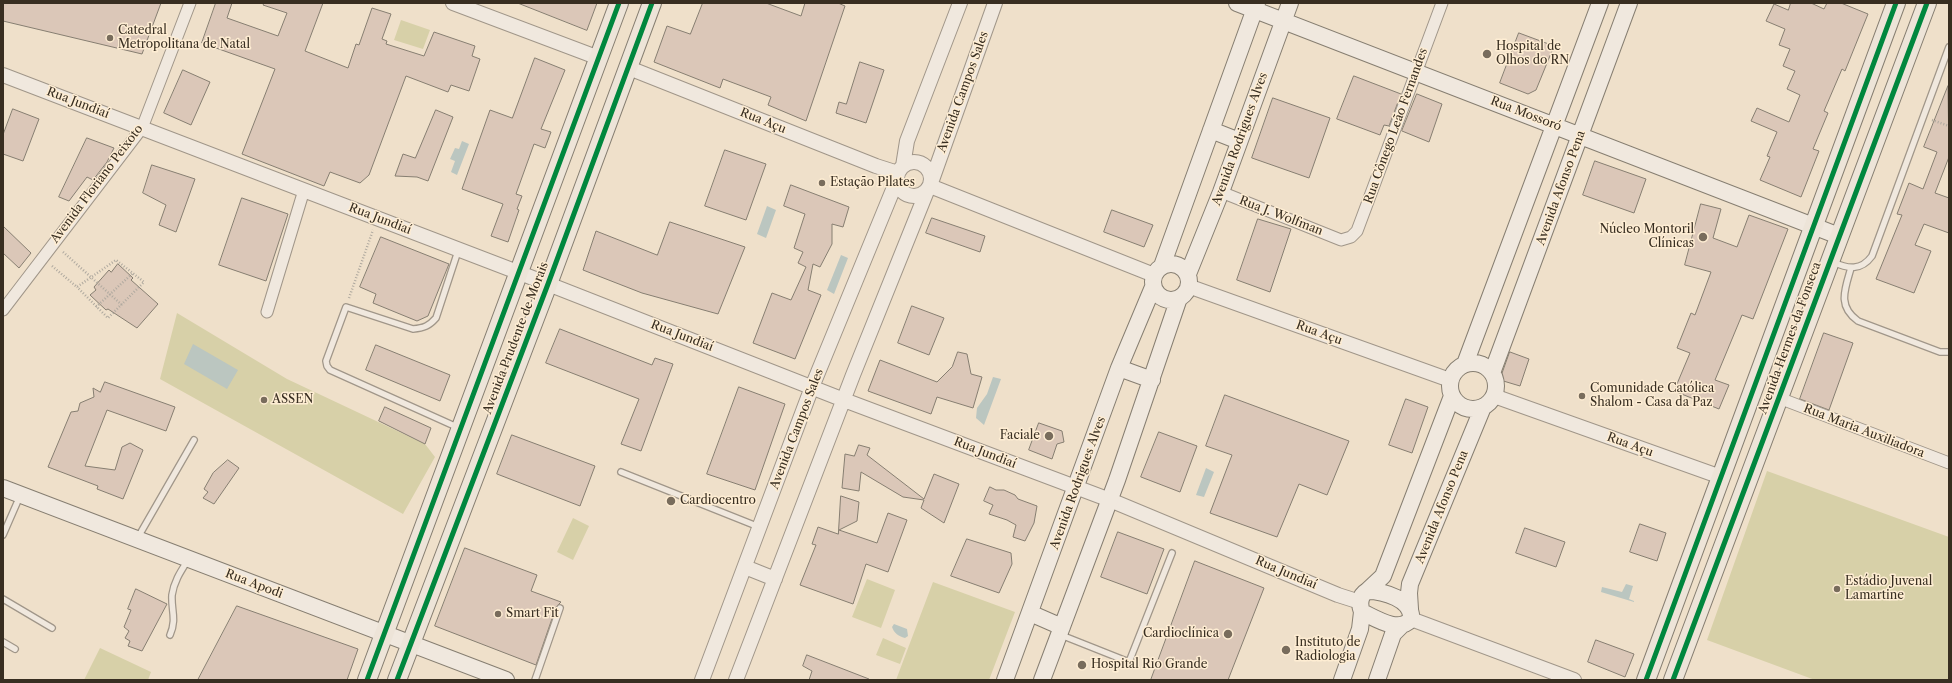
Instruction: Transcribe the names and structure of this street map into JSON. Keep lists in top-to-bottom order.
{
  "streets": {
    "main road": [
      "Rua Mossoró",
      "Avenida Rodrigues Alves",
      "Avenida Afonso Pena",
      "Avenida Prudente de Morais",
      "Avenida Hermes da Fonseca",
      "Rua Apodi"
    ],
    "street": [
      "Avenida Campos Sales",
      "Rua Jundiaí",
      "Rua Açu",
      "Rua Cônego Leão Fernandes",
      "Avenida Floriano Peixoto",
      "Rua J. Wolfman",
      "Rua Maria Auxiliadora"
    ]
  },
  "crossings": [
    ["Avenida Campos Sales", "Rua Jundiaí"],
    ["Avenida Campos Sales", "Rua Açu"],
    ["Rua Jundiaí", "Avenida Rodrigues Alves"],
    ["Rua Jundiaí", "Avenida Floriano Peixoto"],
    ["Rua Jundiaí", "Avenida Prudente de Morais"],
    ["Rua Mossoró", "Rua Cônego Leão Fernandes"],
    ["Rua Mossoró", "Avenida Rodrigues Alves"],
    ["Rua Mossoró", "Avenida Afonso Pena"],
    ["Rua Mossoró", "Avenida Hermes da Fonseca"],
    ["Rua Açu", "Avenida Rodrigues Alves"],
    ["Rua Açu", "Avenida Afonso Pena"],
    ["Rua Açu", "Avenida Prudente de Morais"],
    ["Rua Açu", "Avenida Hermes da Fonseca"],
    ["Rua Cônego Leão Fernandes", "Rua J. Wolfman"],
    ["Avenida Rodrigues Alves", "Rua J. Wolfman"],
    ["Avenida Prudente de Morais", "Rua Apodi"],
    ["Avenida Hermes da Fonseca", "Rua Maria Auxiliadora"]
  ],
  "places": [
    "Catedral Metropolitana de Natal",
    "Hospital de Olhos do RN",
    "Estação Pilates",
    "Núcleo Montoril Clínicas",
    "Comunidade Católica Shalom - Casa da Paz",
    "ASSEN",
    "Faciale",
    "Cardiocentro",
    "Estádio Juvenal Lamartine",
    "Smart Fit",
    "Cardioclínica",
    "Instituto de Radiologia",
    "Hospital Rio Grande"
  ]
}
